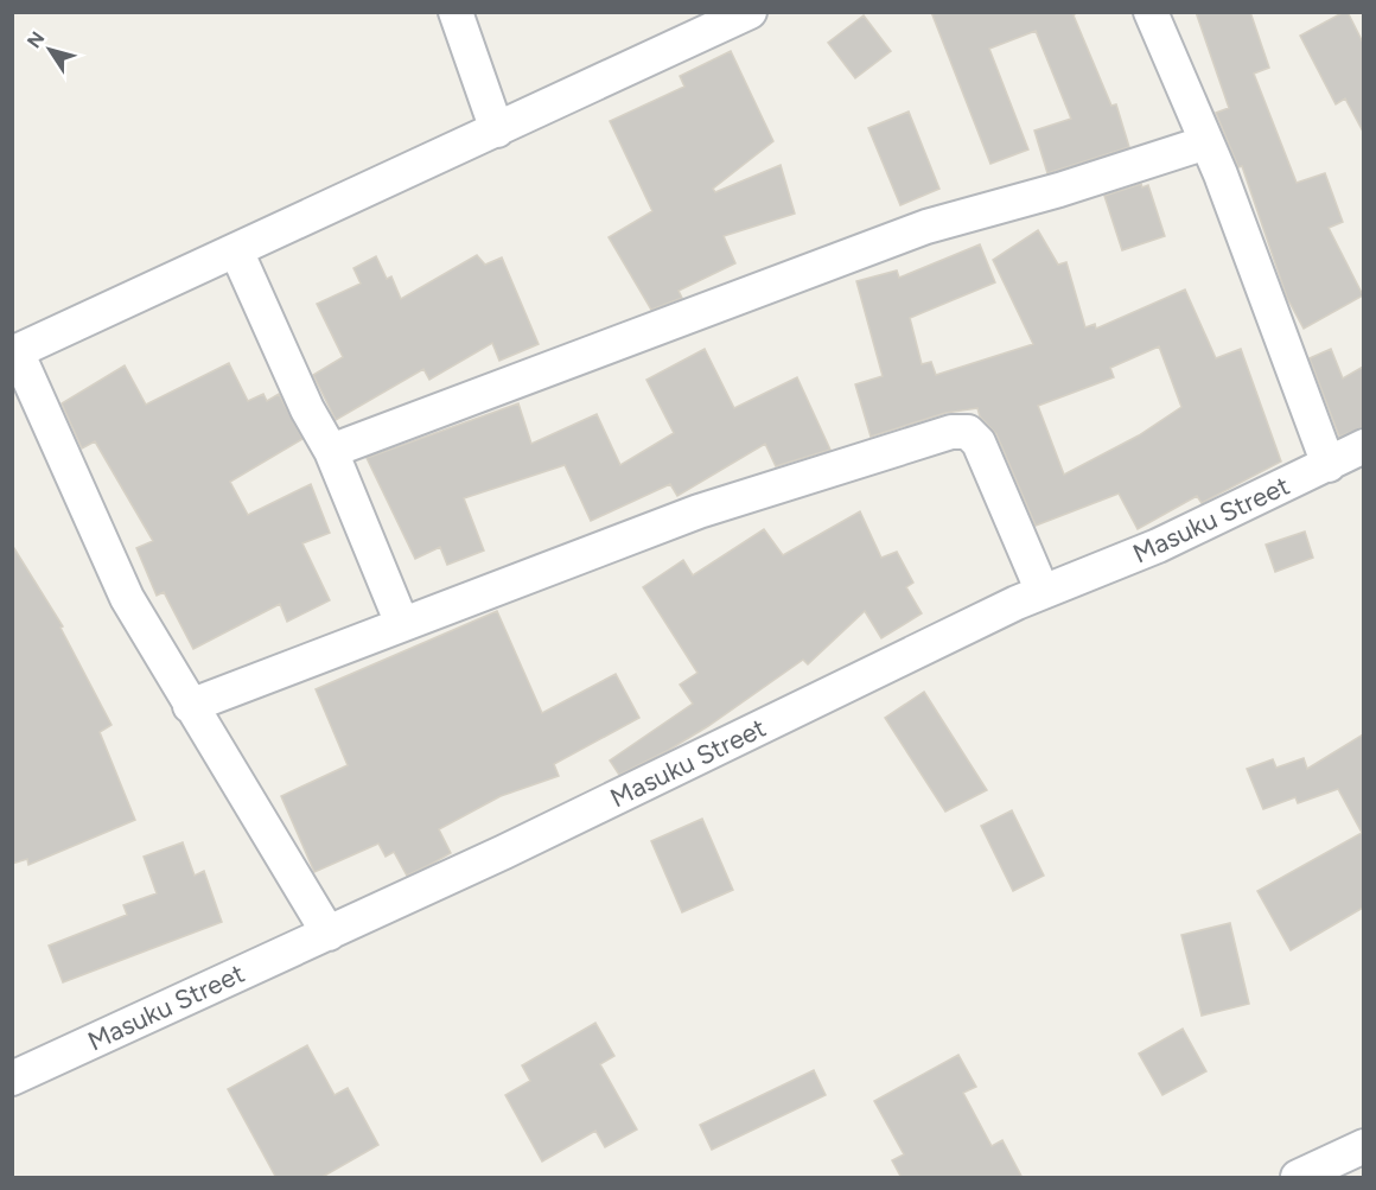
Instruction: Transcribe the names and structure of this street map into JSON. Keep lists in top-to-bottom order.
{
  "streets": {
    "street": ["Masuku Street"]
  },
  "north": "top left"
}
